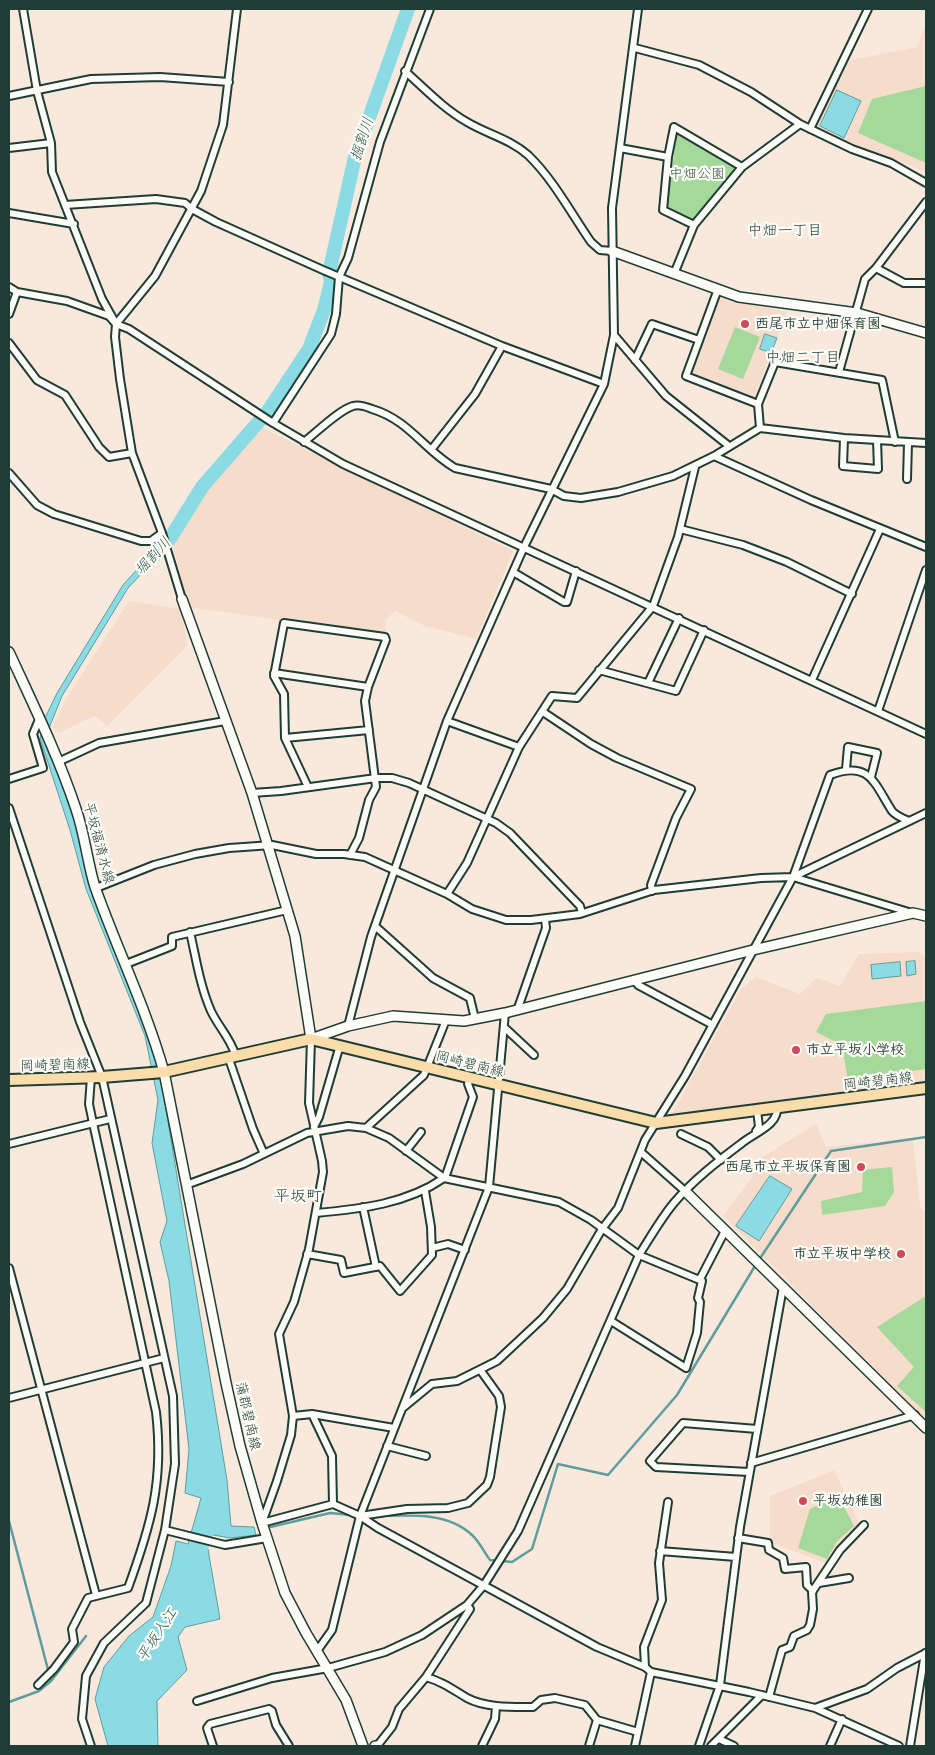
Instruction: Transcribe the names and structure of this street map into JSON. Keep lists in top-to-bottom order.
{
  "streets": {
    "main road": ["岡崎碧南線"],
    "street": ["平坂福清水線", "蒲郡碧南線"]
  },
  "crossings": [
    ["平坂福清水線", "岡崎碧南線"],
    ["平坂福清水線", "蒲郡碧南線"],
    ["岡崎碧南線", "蒲郡碧南線"]
  ],
  "districts": ["中畑一丁目", "中畑二丁目", "平坂町"],
  "water": ["掘割川", "堀割川", "平坂入江"],
  "parks": ["中畑公園"],
  "places": [
    "西尾市立中畑保育園",
    "市立平坂小学校",
    "西尾市立平坂保育園",
    "市立平坂中学校",
    "平坂幼稚園"
  ]
}
